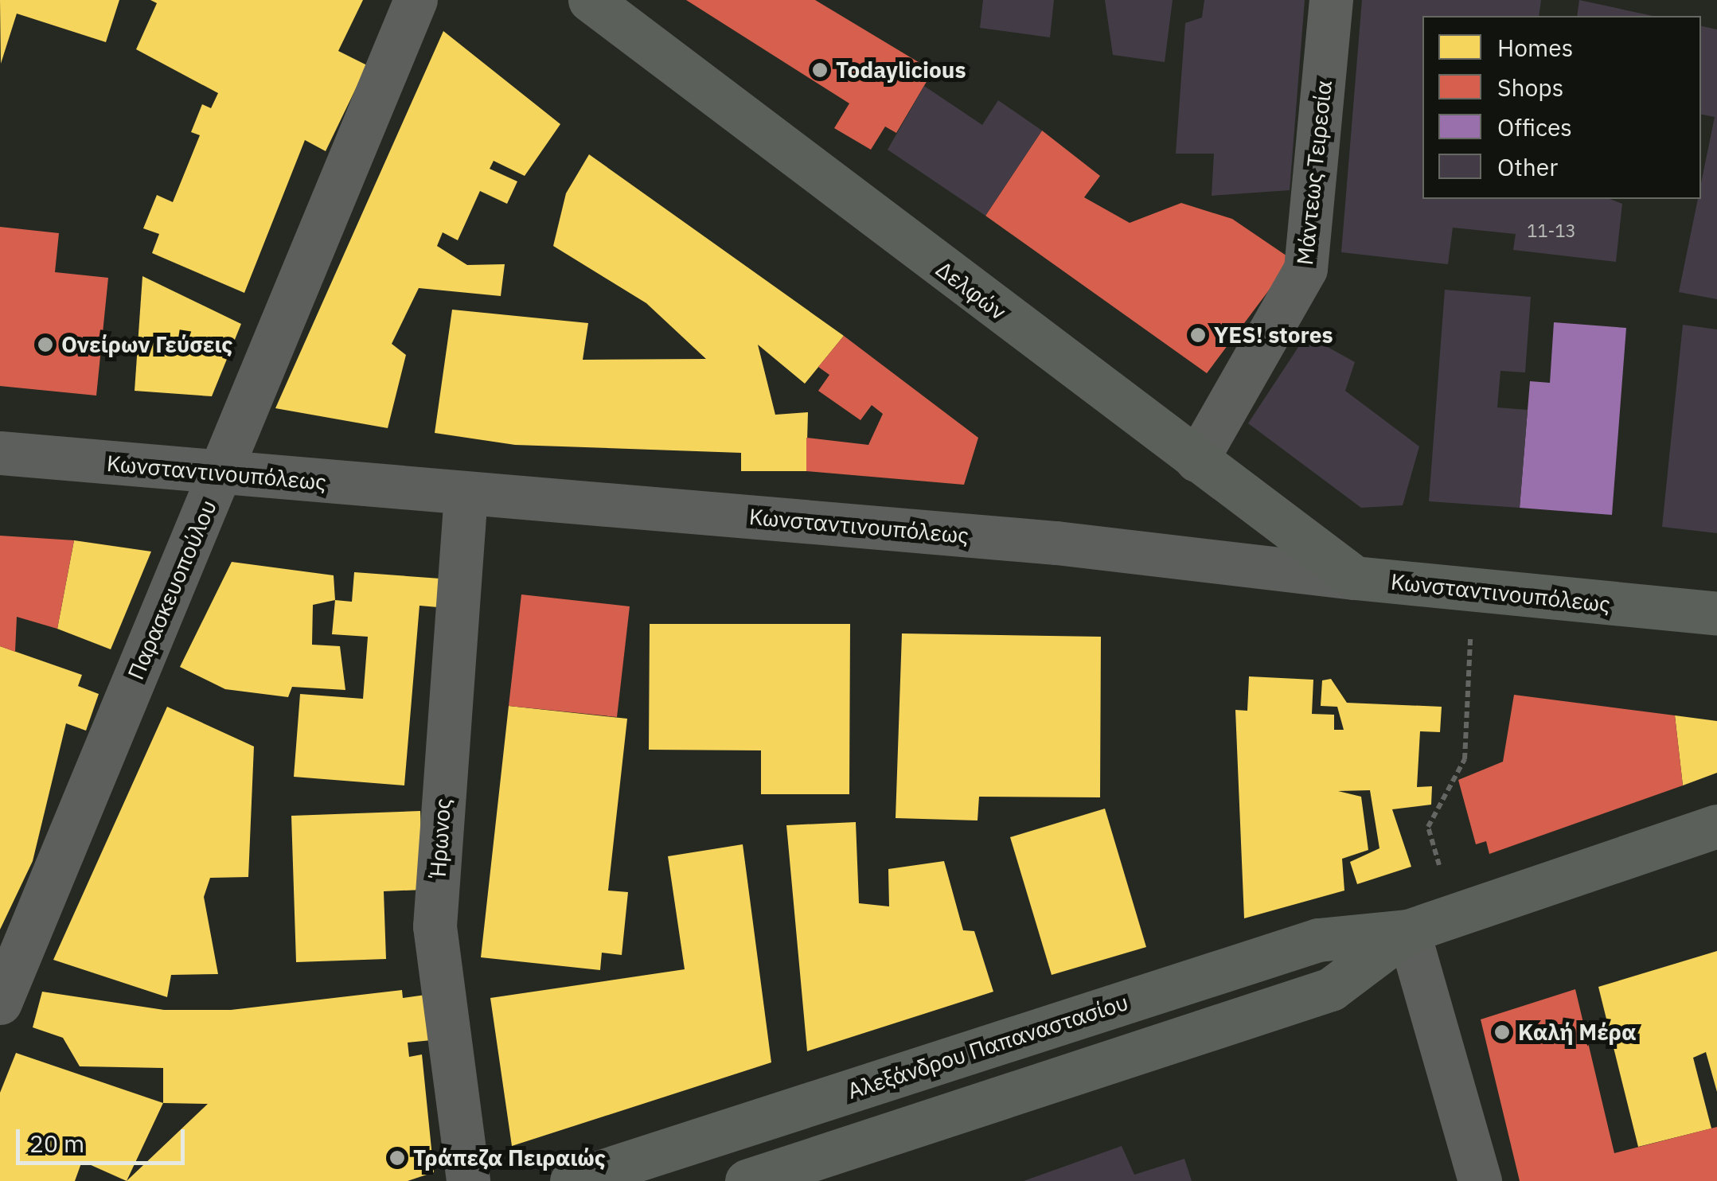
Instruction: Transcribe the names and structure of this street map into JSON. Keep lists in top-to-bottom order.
{
  "streets": {
    "main road": ["Δελφών", "Κωνσταντινουπόλεως", "Αλεξάνδρου Παπαναστασίου"],
    "street": ["Μάντεως Τειρεσία", "Παρασκευοπούλου", "Ήρωνος"]
  },
  "crossings": [
    ["Μάντεως Τειρεσία", "Δελφών"],
    ["Δελφών", "Κωνσταντινουπόλεως"],
    ["Κωνσταντινουπόλεως", "Παρασκευοπούλου"],
    ["Κωνσταντινουπόλεως", "Ήρωνος"]
  ],
  "places": [
    "Todaylicious",
    "YES! stores",
    "Ονείρων Γεύσεις",
    "Καλή Μέρα",
    "Τράπεζα Πειραιώς"
  ],
  "house_numbers": ["11-13"],
  "legend": [
    "Homes",
    "Shops",
    "Offices",
    "Other"
  ],
  "scale_bar": "20 m"
}
